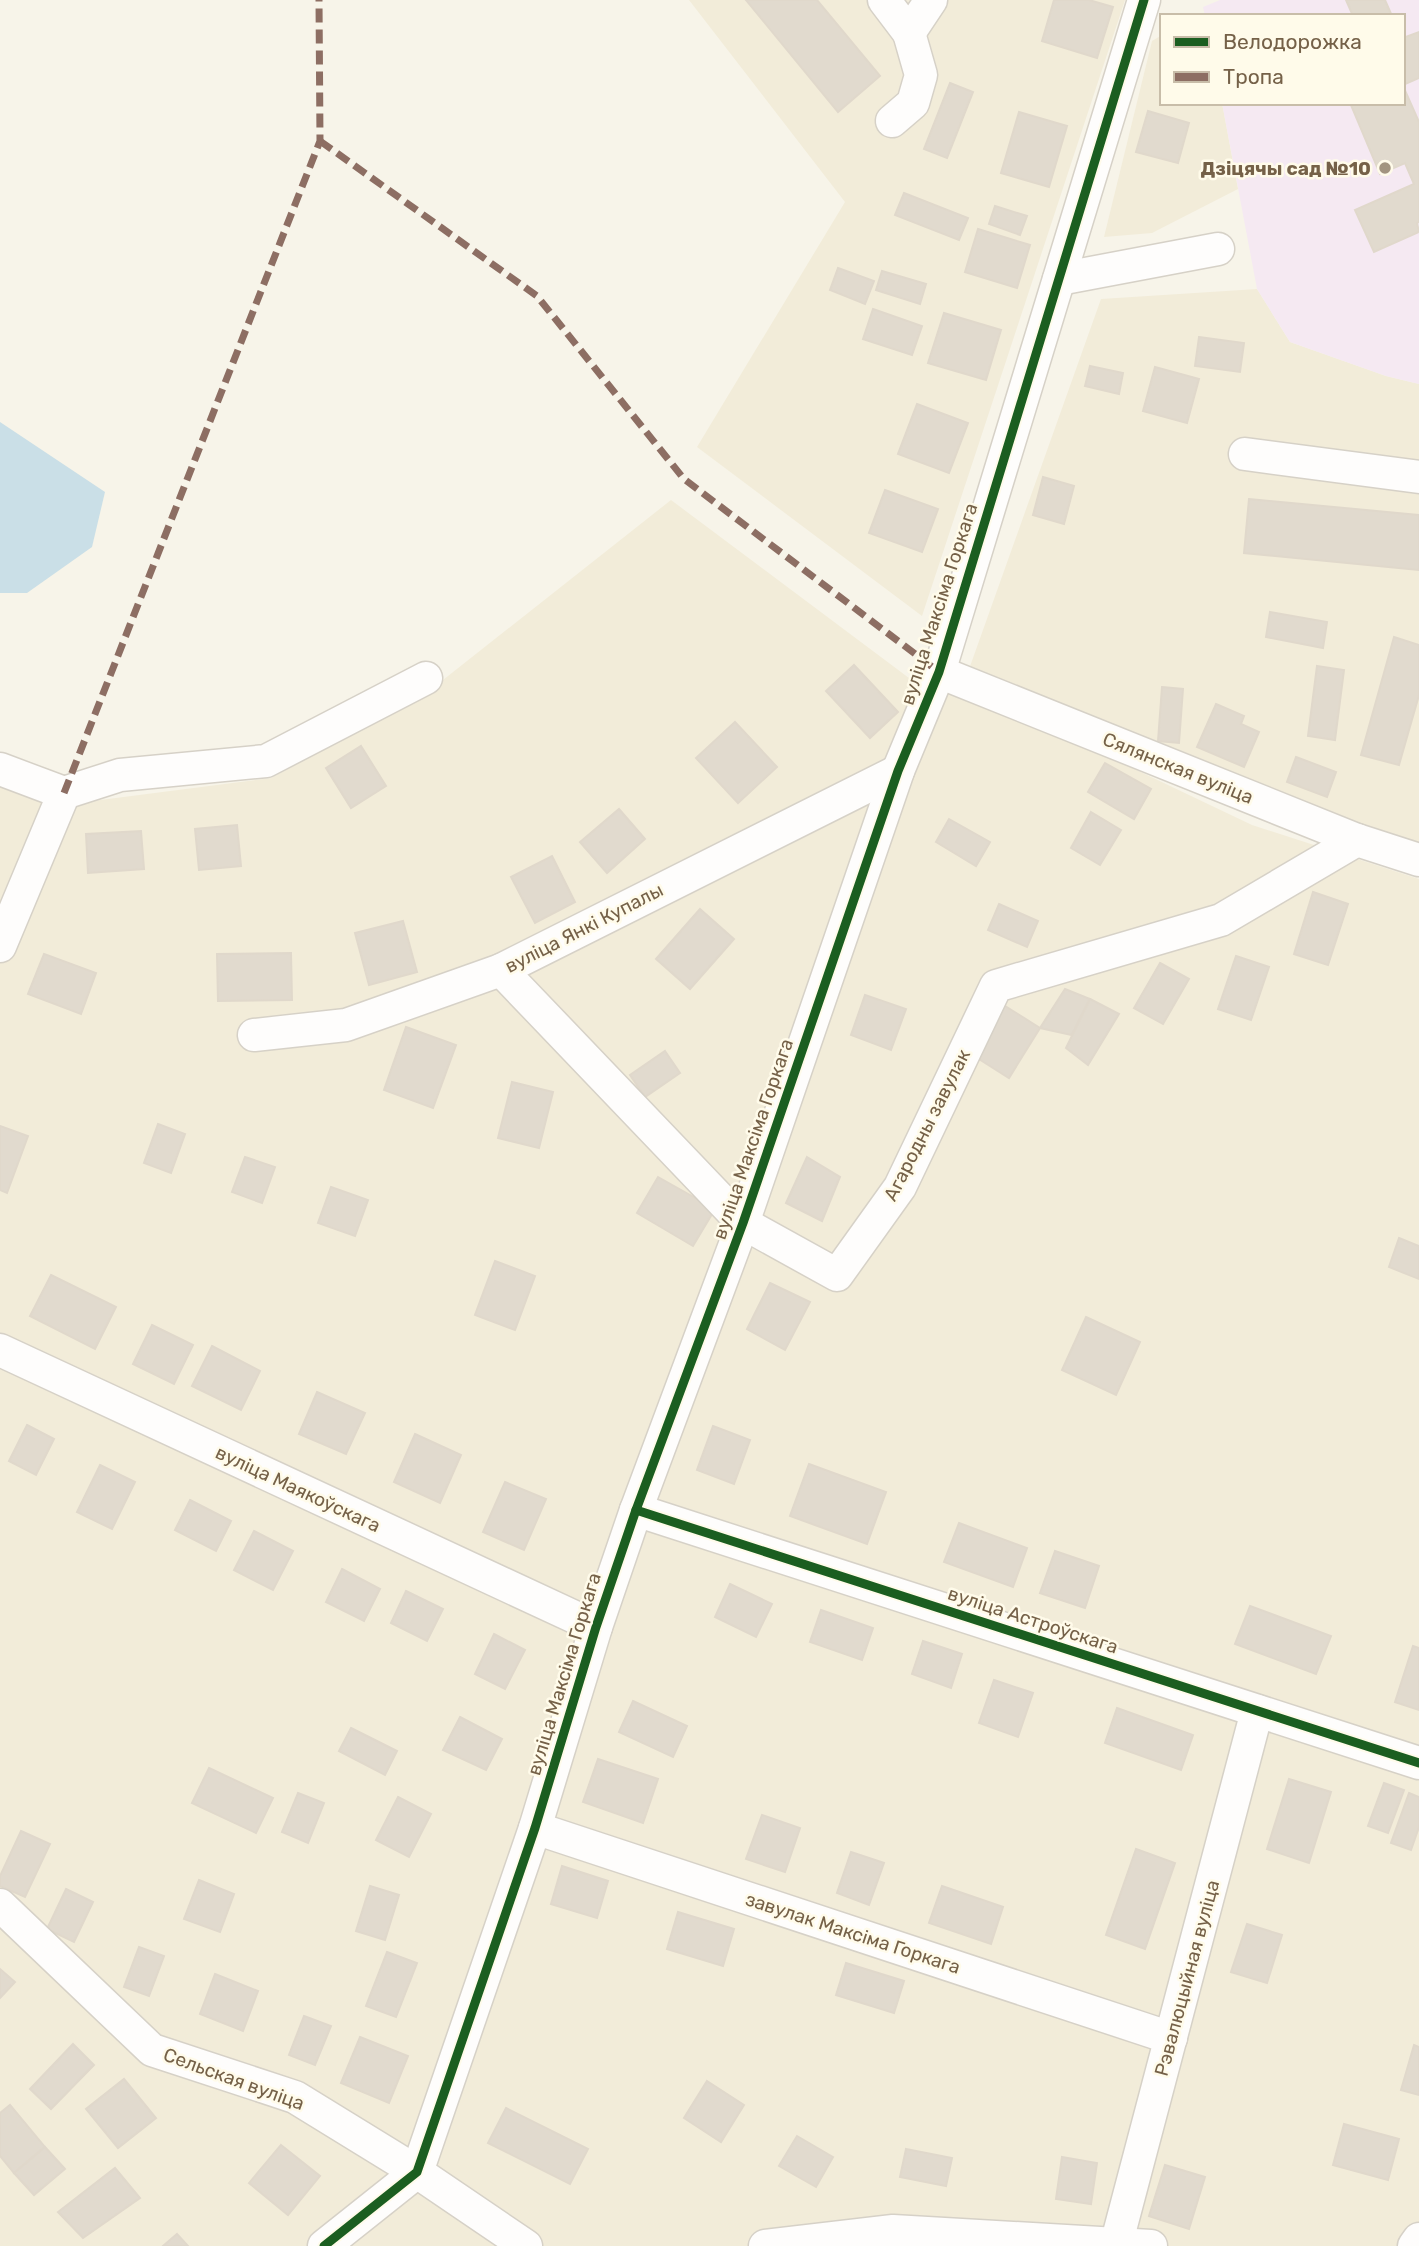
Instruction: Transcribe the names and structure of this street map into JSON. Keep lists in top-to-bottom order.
{
  "streets": {
    "street": [
      "вуліца Максіма Горкага",
      "Сялянская вуліца",
      "вуліца Янкі Купалы",
      "Агародны завулак",
      "вуліца Маякоўскага",
      "вуліца Астроўскага",
      "завулак Максіма Горкага",
      "Рэвалюцыйная вуліца",
      "Сельская вуліца"
    ]
  },
  "crossings": [
    ["вуліца Максіма Горкага", "Сялянская вуліца"],
    ["вуліца Максіма Горкага", "вуліца Янкі Купалы"],
    ["вуліца Максіма Горкага", "Агародны завулак"],
    ["вуліца Максіма Горкага", "вуліца Маякоўскага"],
    ["вуліца Максіма Горкага", "вуліца Астроўскага"],
    ["вуліца Максіма Горкага", "завулак Максіма Горкага"],
    ["вуліца Максіма Горкага", "Сельская вуліца"],
    ["Сялянская вуліца", "Агародны завулак"],
    ["вуліца Янкі Купалы", "Агародны завулак"],
    ["вуліца Астроўскага", "Рэвалюцыйная вуліца"],
    ["завулак Максіма Горкага", "Рэвалюцыйная вуліца"]
  ],
  "places": ["Дзіцячы сад №10"],
  "legend": ["Велодорожка", "Тропа"]
}
